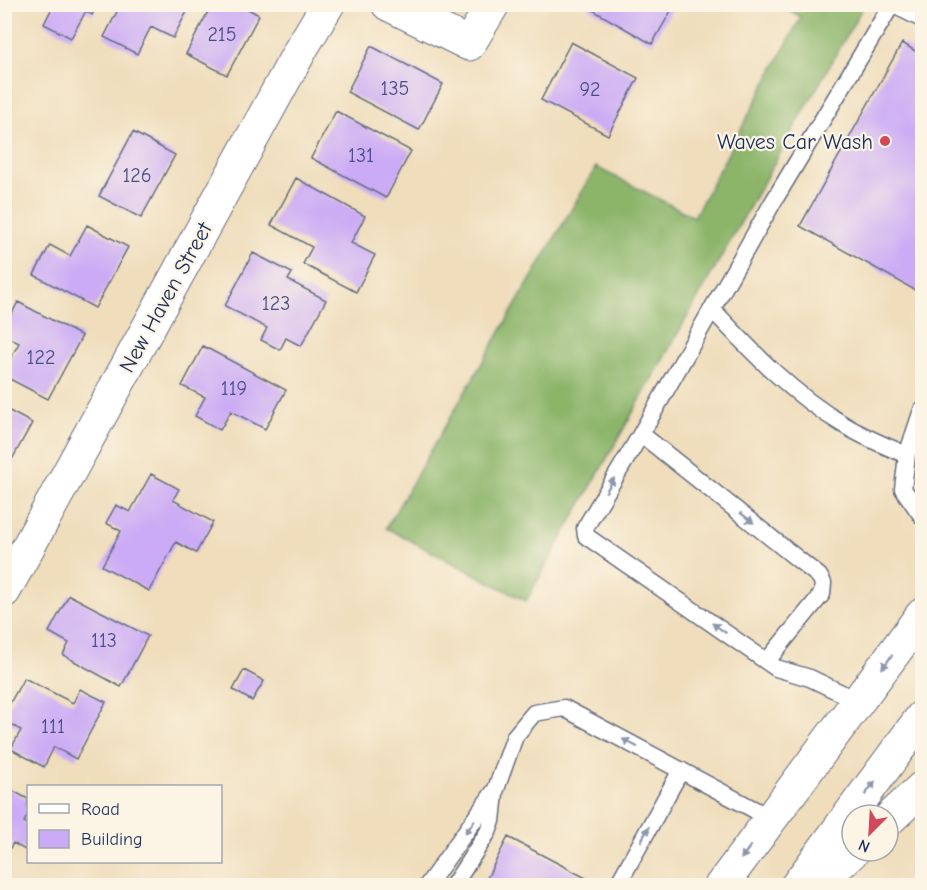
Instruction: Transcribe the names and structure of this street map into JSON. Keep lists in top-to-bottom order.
{
  "streets": {
    "main road": ["New Haven Street"]
  },
  "places": ["Waves Car Wash"],
  "house_numbers": [
    "215",
    "135",
    "92",
    "131",
    "126",
    "123",
    "122",
    "119",
    "113",
    "111"
  ],
  "legend": ["Road", "Building"],
  "north": "bottom left"
}
